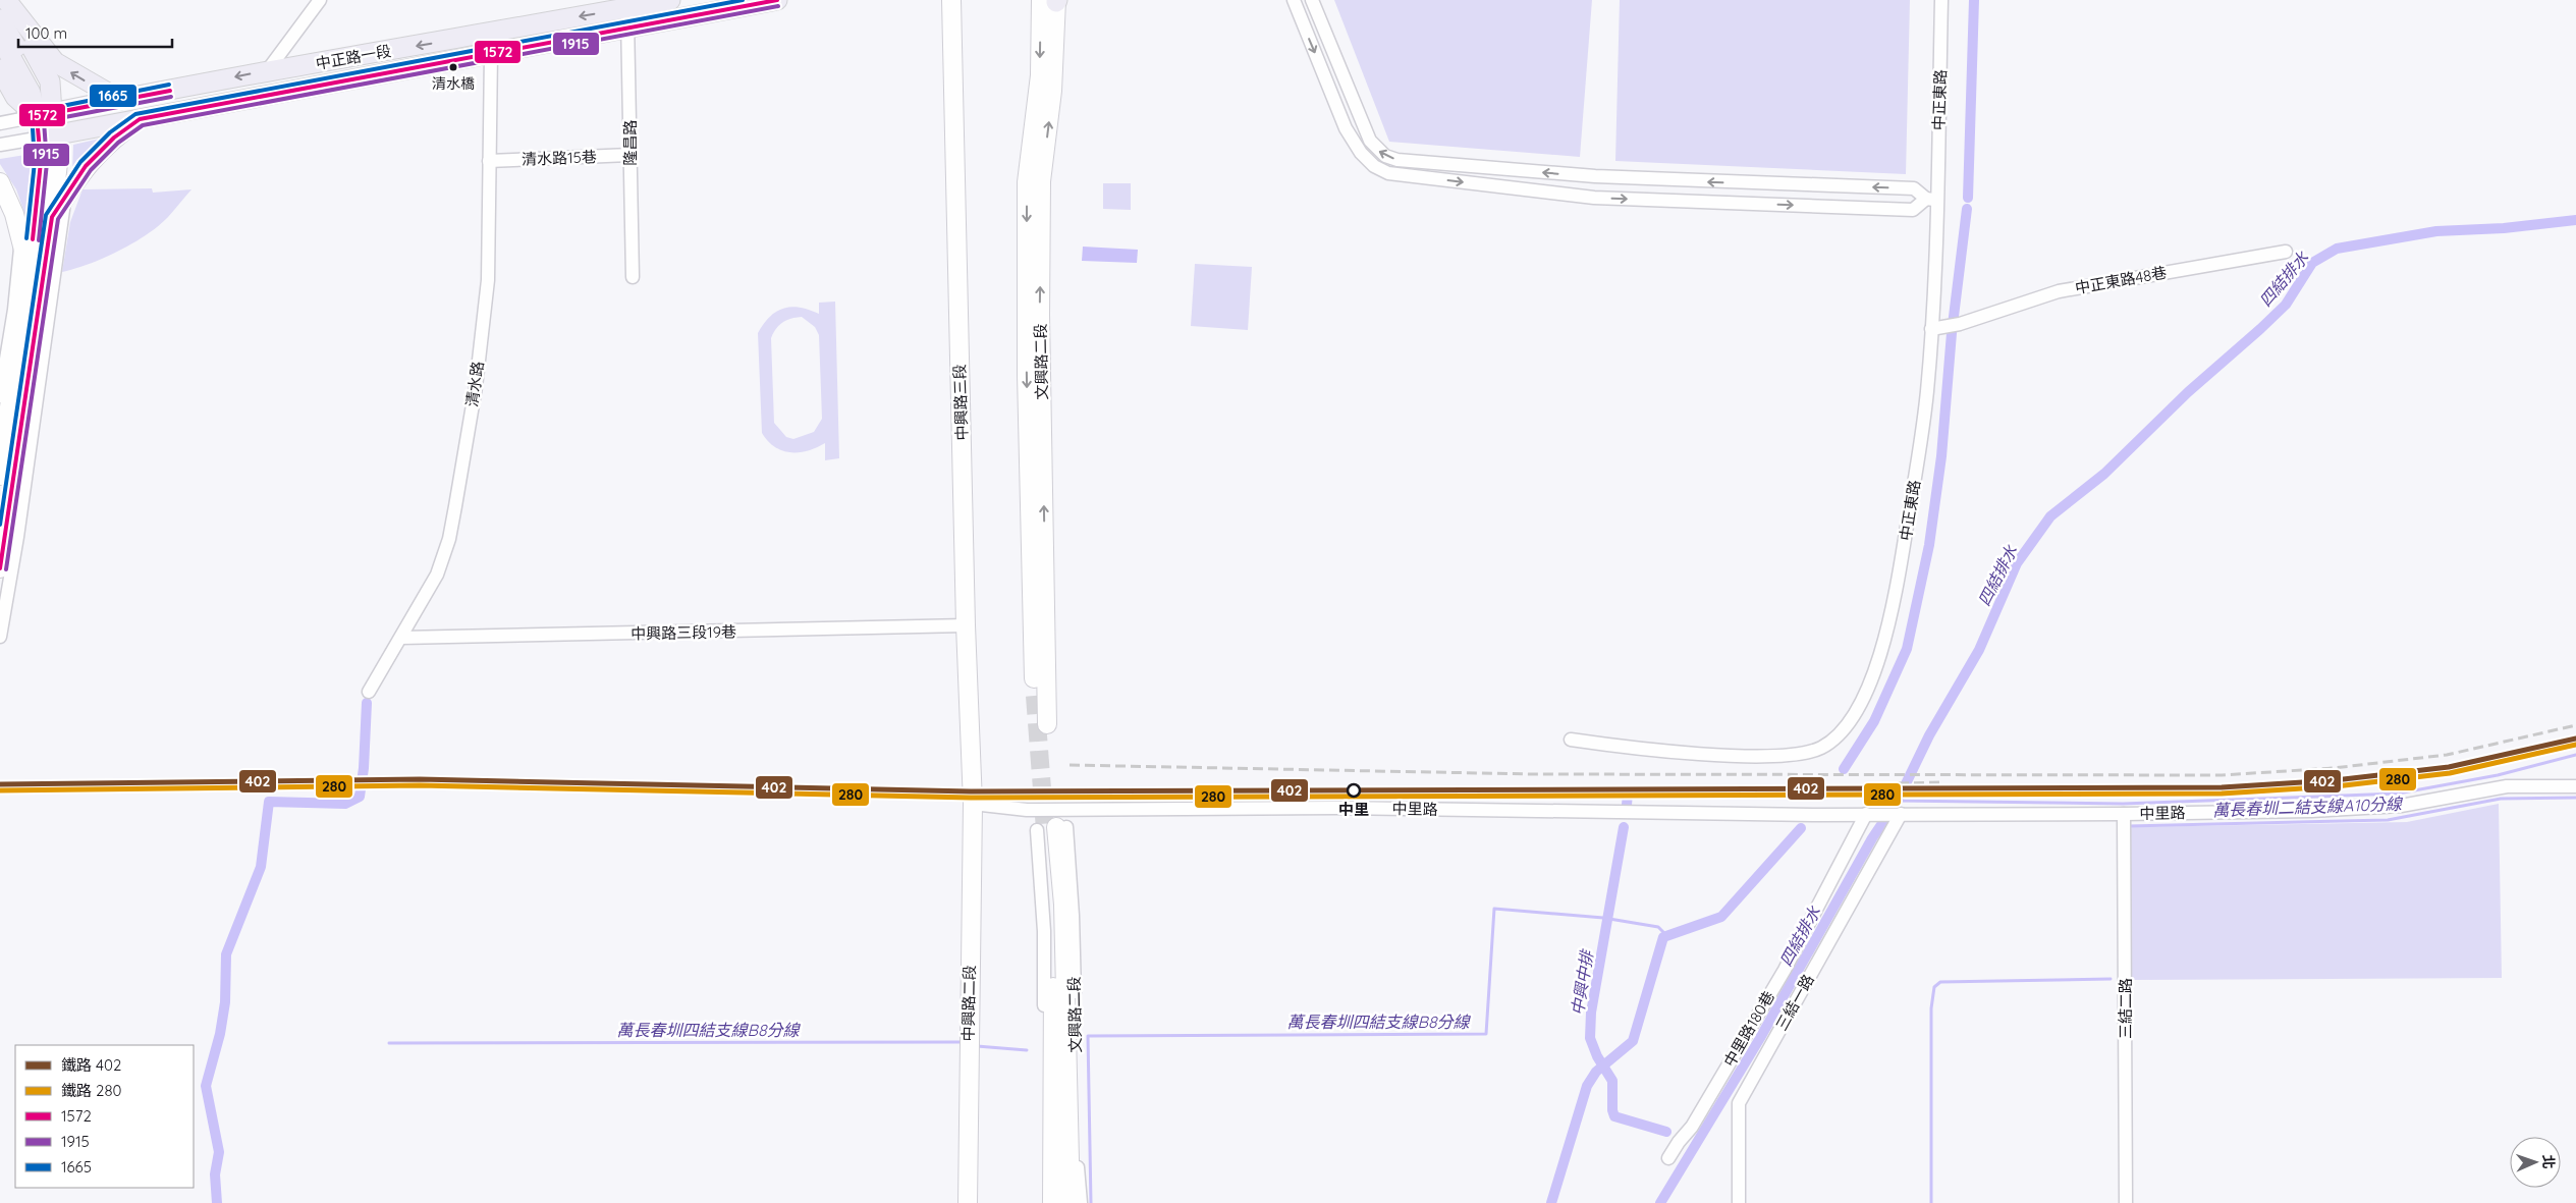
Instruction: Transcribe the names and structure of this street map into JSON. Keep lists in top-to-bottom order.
{
  "streets": {
    "main road": ["中正路一段"],
    "street": [
      "中正東路",
      "隆昌路",
      "清水路15巷",
      "中正東路48巷",
      "文興路二段",
      "清水路",
      "中興路三段",
      "中興路三段19巷",
      "中里路",
      "三結一路",
      "中興路二段",
      "三結二路",
      "中里路180巷"
    ]
  },
  "crossings": [
    ["中正路一段", "隆昌路"],
    ["中正路一段", "清水路"],
    ["中正東路", "中正東路48巷"],
    ["隆昌路", "清水路15巷"],
    ["清水路15巷", "清水路"],
    ["清水路", "中興路三段19巷"],
    ["中興路三段", "中興路三段19巷"],
    ["中興路三段", "中里路"],
    ["中興路三段", "中興路二段"],
    ["中里路", "三結一路"],
    ["中里路", "中興路二段"],
    ["中里路", "三結二路"],
    ["中里路", "中里路180巷"]
  ],
  "water": [
    "四結排水",
    "萬長春圳二結支線A10分線",
    "中興中排",
    "萬長春圳四結支線B8分線"
  ],
  "places": ["清水橋", "中里"],
  "lines": [
    "transit line 1572",
    "transit line 1665",
    "transit line 1915",
    "rail line 402",
    "rail line 280"
  ],
  "legend": [
    "鐵路 402",
    "鐵路 280",
    "1572",
    "1915",
    "1665"
  ],
  "scale_bar": "100 m",
  "north": "right"
}
